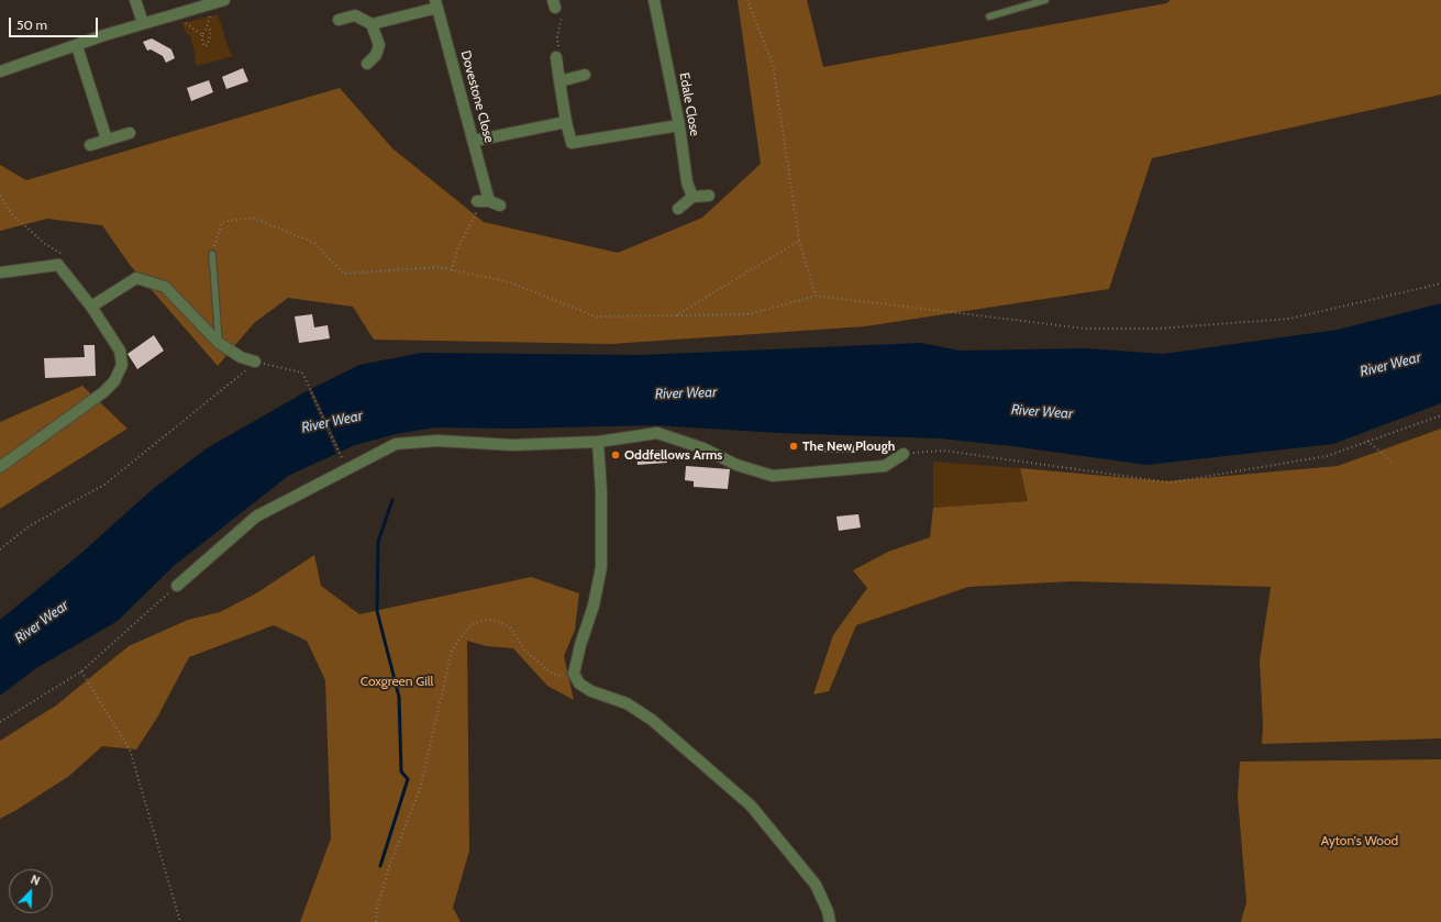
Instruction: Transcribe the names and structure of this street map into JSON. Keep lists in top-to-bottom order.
{
  "streets": {
    "street": ["Dovestone Close", "Edale Close"]
  },
  "water": ["River Wear"],
  "parks": ["Coxgreen Gill", "Ayton's Wood"],
  "places": ["The New Plough", "Oddfellows Arms"],
  "scale_bar": "50 m",
  "north": "top right"
}
